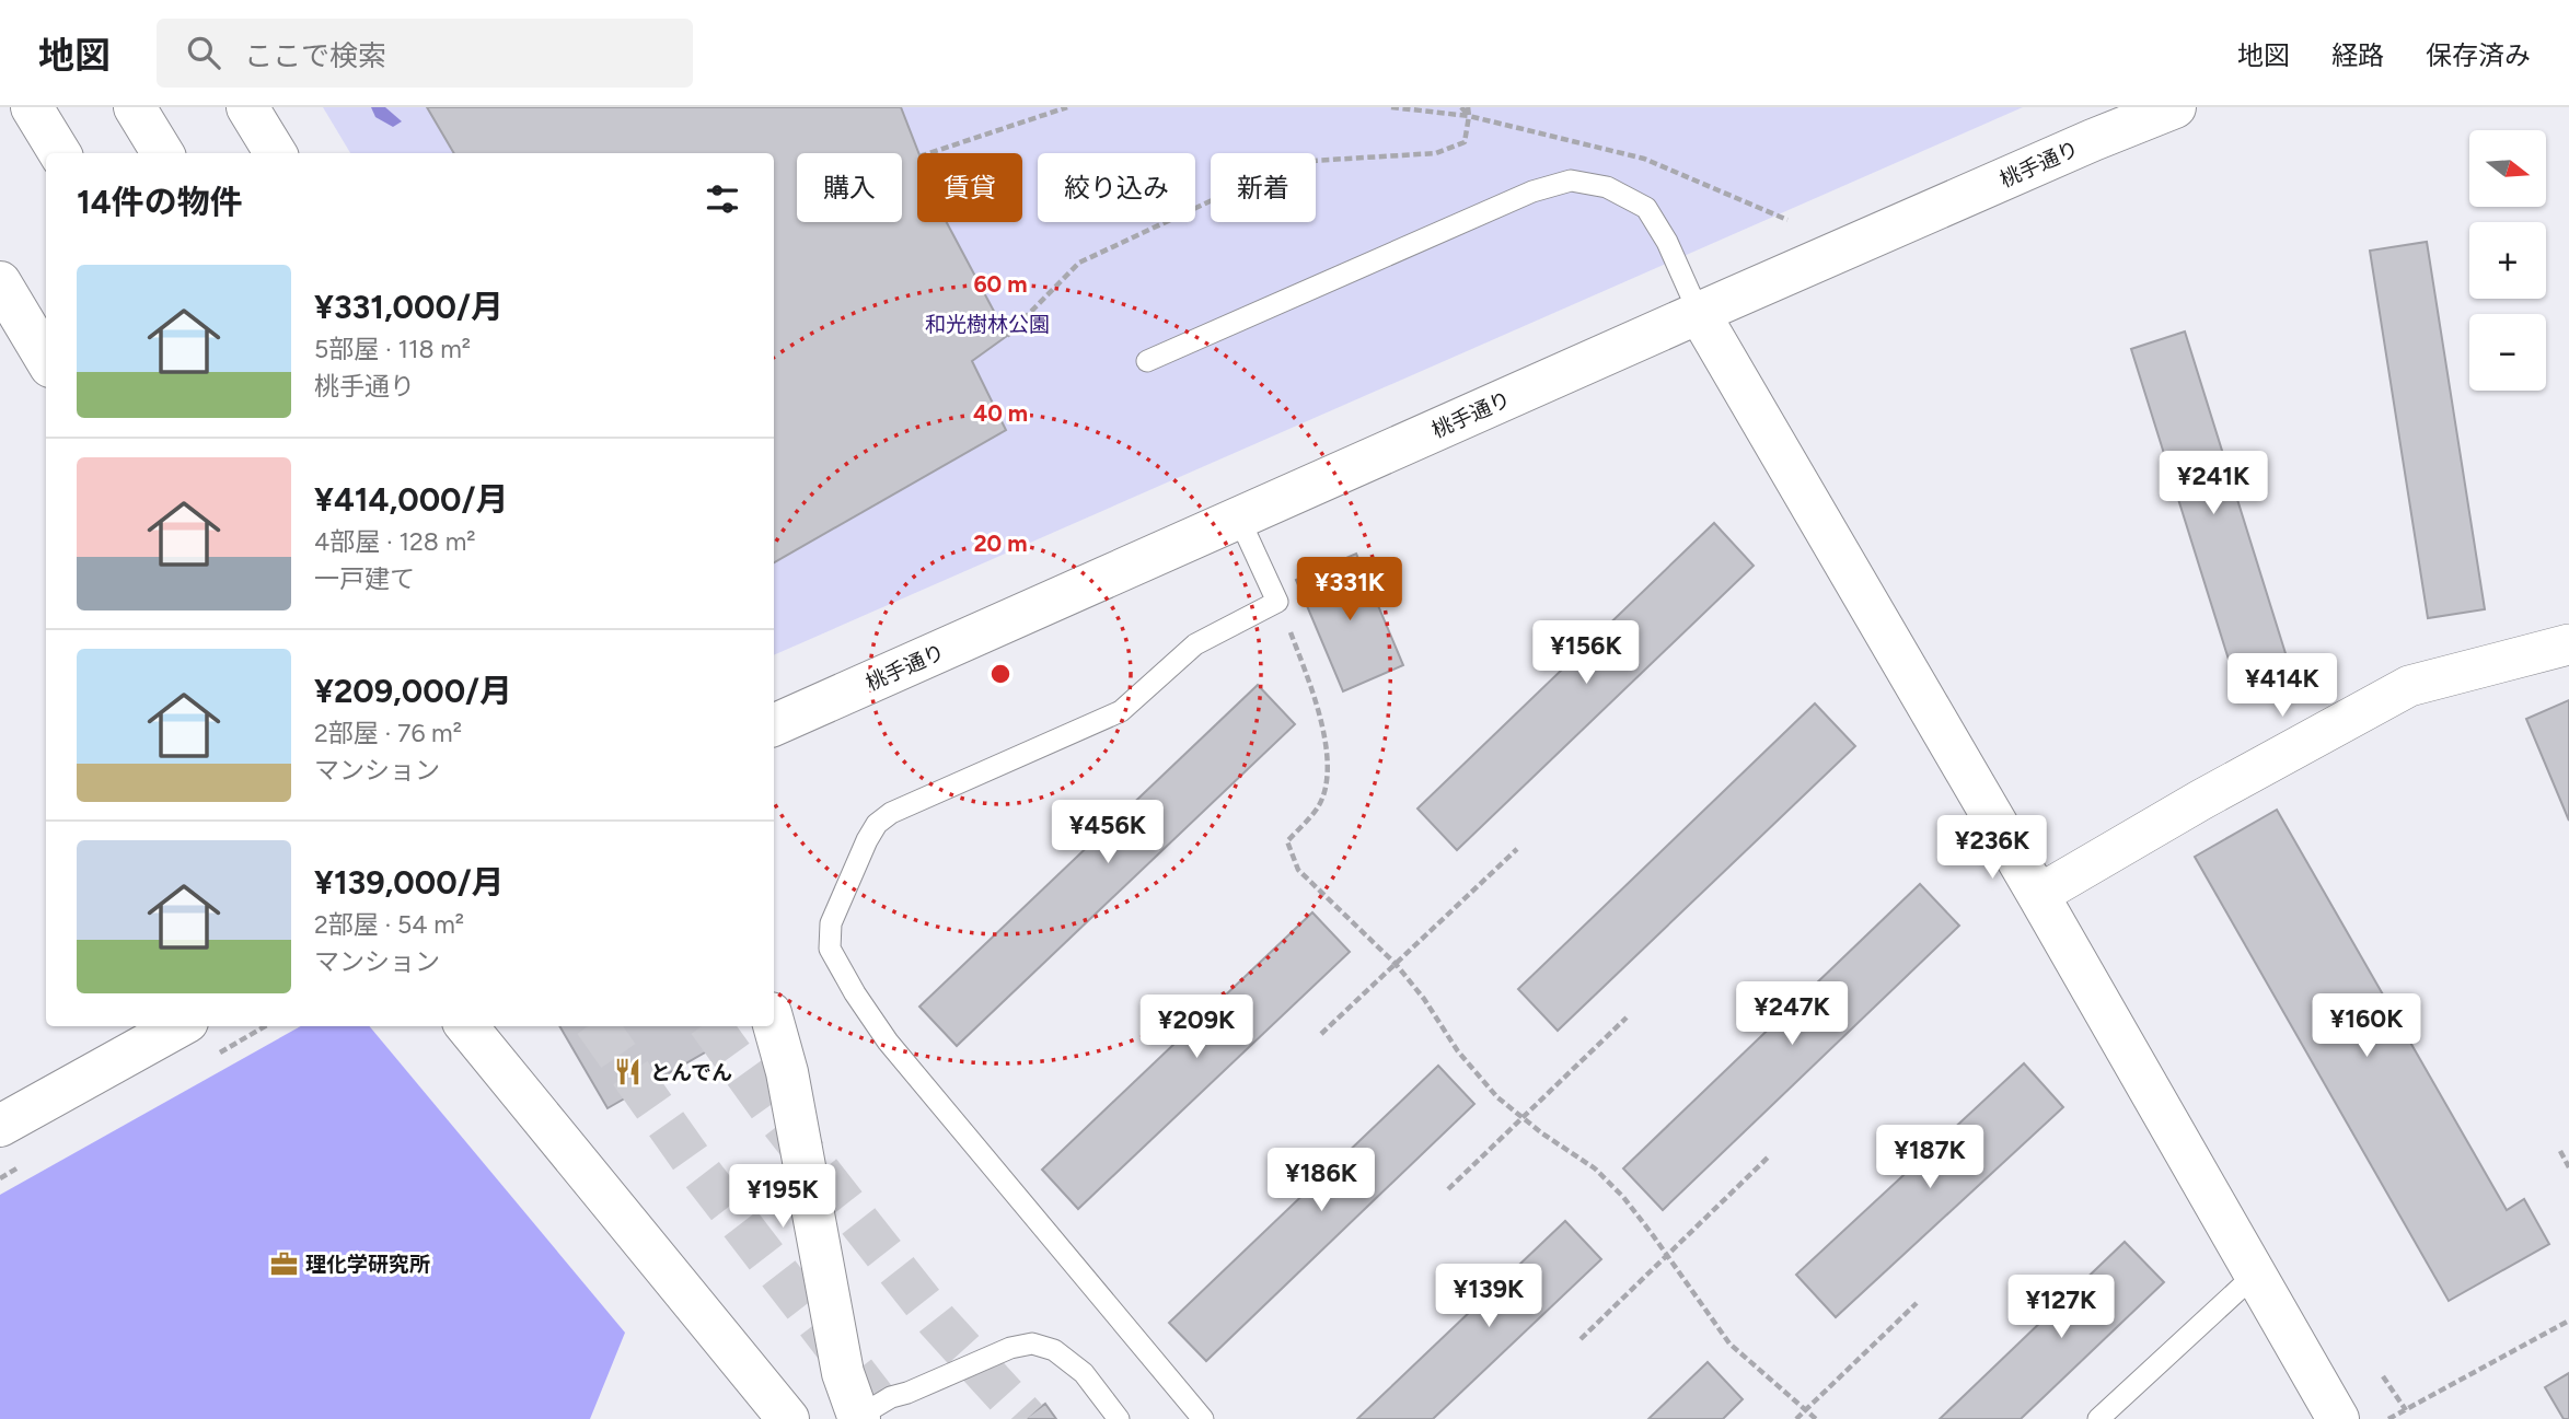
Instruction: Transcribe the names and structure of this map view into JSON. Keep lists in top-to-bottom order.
{
  "streets": {
    "main road": ["桃手通り"]
  },
  "parks": ["和光樹林公園"],
  "places": {
    "restaurant": ["とんでん"],
    "office": ["理化学研究所"]
  },
  "north": "right",
  "page": {
    "header": "地図",
    "search": "ここで検索",
    "nav": ["地図", "経路", "保存済み"],
    "map_buttons": ["+", "−"],
    "chip": [
      "購入",
      "賃貸",
      "絞り込み",
      "新着"
    ],
    "heading": "14件の物件",
    "list": [
      {
        "name": "¥331,000/月",
        "note": "5部屋 · 118 m² · 桃手通り"
      },
      {
        "name": "¥414,000/月",
        "note": "4部屋 · 128 m² · 一戸建て"
      },
      {
        "name": "¥209,000/月",
        "note": "2部屋 · 76 m² · マンション"
      },
      {
        "name": "¥139,000/月",
        "note": "2部屋 · 54 m² · マンション"
      }
    ],
    "price": [
      "¥241K",
      "¥331K",
      "¥156K",
      "¥414K",
      "¥456K",
      "¥236K",
      "¥247K",
      "¥160K",
      "¥209K",
      "¥187K",
      "¥186K",
      "¥195K",
      "¥139K",
      "¥127K"
    ]
  },
  "rings": ["60 m", "40 m", "20 m"]
}
